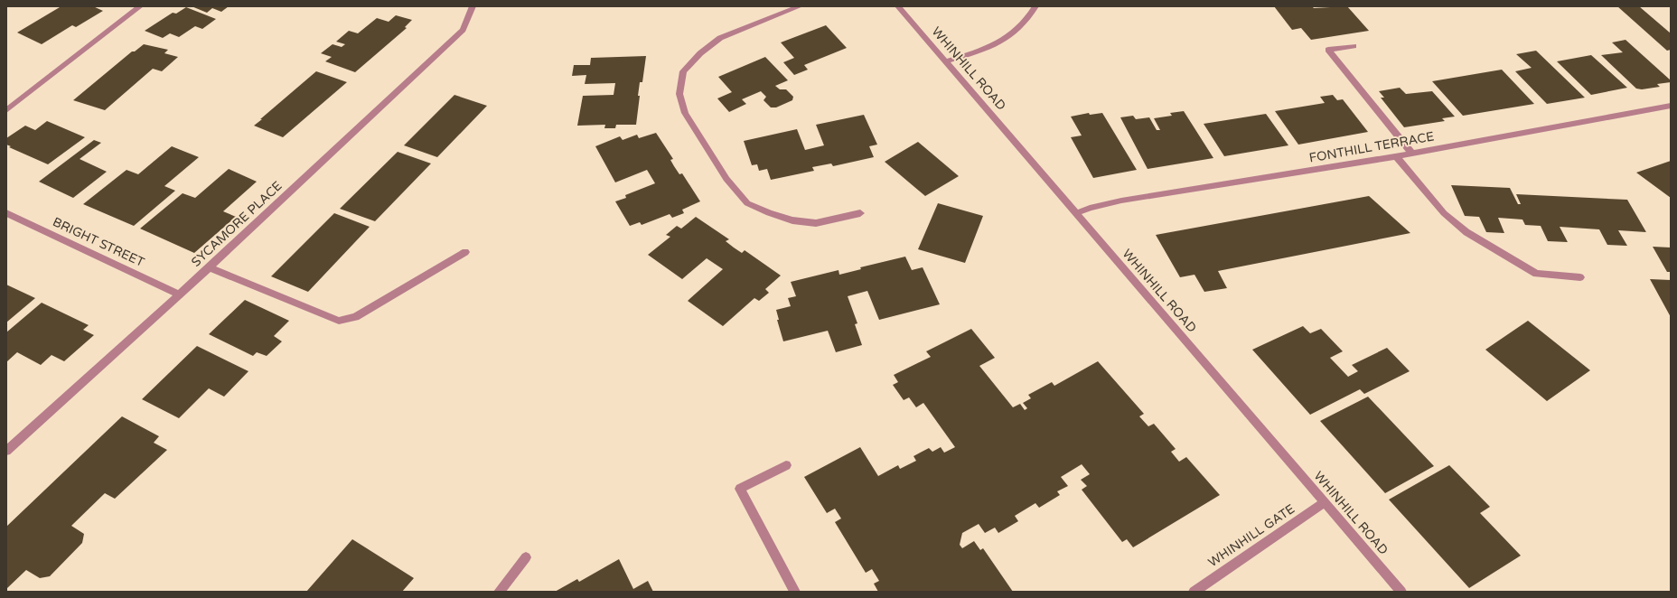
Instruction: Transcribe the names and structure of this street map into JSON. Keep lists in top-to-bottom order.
{
  "streets": {
    "street": [
      "WHINHILL ROAD",
      "FONTHILL TERRACE",
      "SYCAMORE PLACE",
      "BRIGHT STREET",
      "WHINHILL GATE"
    ]
  },
  "crossings": [
    ["WHINHILL ROAD", "FONTHILL TERRACE"],
    ["WHINHILL ROAD", "WHINHILL GATE"],
    ["SYCAMORE PLACE", "BRIGHT STREET"]
  ]
}
